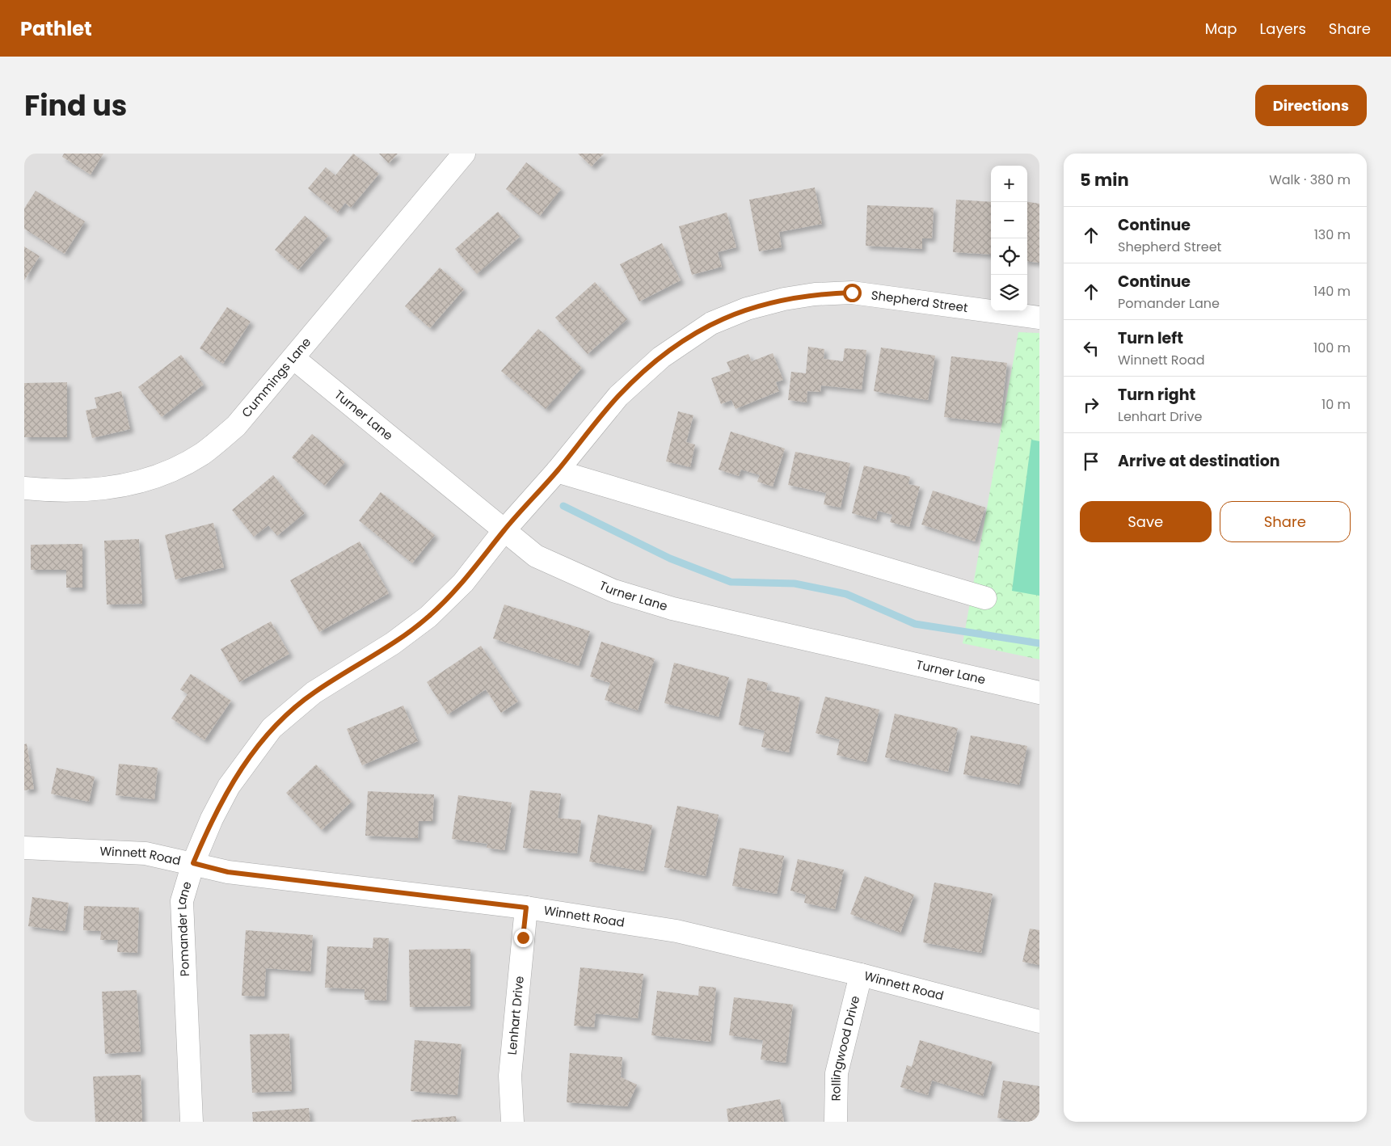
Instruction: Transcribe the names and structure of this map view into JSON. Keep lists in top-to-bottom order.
{
  "streets": {
    "street": [
      "Shepherd Street",
      "Cummings Lane",
      "Turner Lane",
      "Winnett Road",
      "Pomander Lane",
      "Lenhart Drive",
      "Rollingwood Drive"
    ]
  },
  "crossings": [
    ["Shepherd Street", "Turner Lane"],
    ["Shepherd Street", "Pomander Lane"],
    ["Cummings Lane", "Turner Lane"],
    ["Turner Lane", "Pomander Lane"],
    ["Winnett Road", "Pomander Lane"],
    ["Winnett Road", "Lenhart Drive"],
    ["Winnett Road", "Rollingwood Drive"]
  ],
  "page": {
    "header": "Pathlet",
    "nav": ["Map", "Layers", "Share"],
    "title": "Find us",
    "buttons": [
      "Directions",
      ["Save", "Share"]
    ],
    "heading": ["5 min", "Walk · 380 m"],
    "map_buttons": ["+", "−"],
    "list": [
      ["Continue", "Shepherd Street", "130 m"],
      ["Continue", "Pomander Lane", "140 m"],
      ["Turn left", "Winnett Road", "100 m"],
      ["Turn right", "Lenhart Drive", "10 m"],
      "Arrive at destination"
    ]
  }
}
